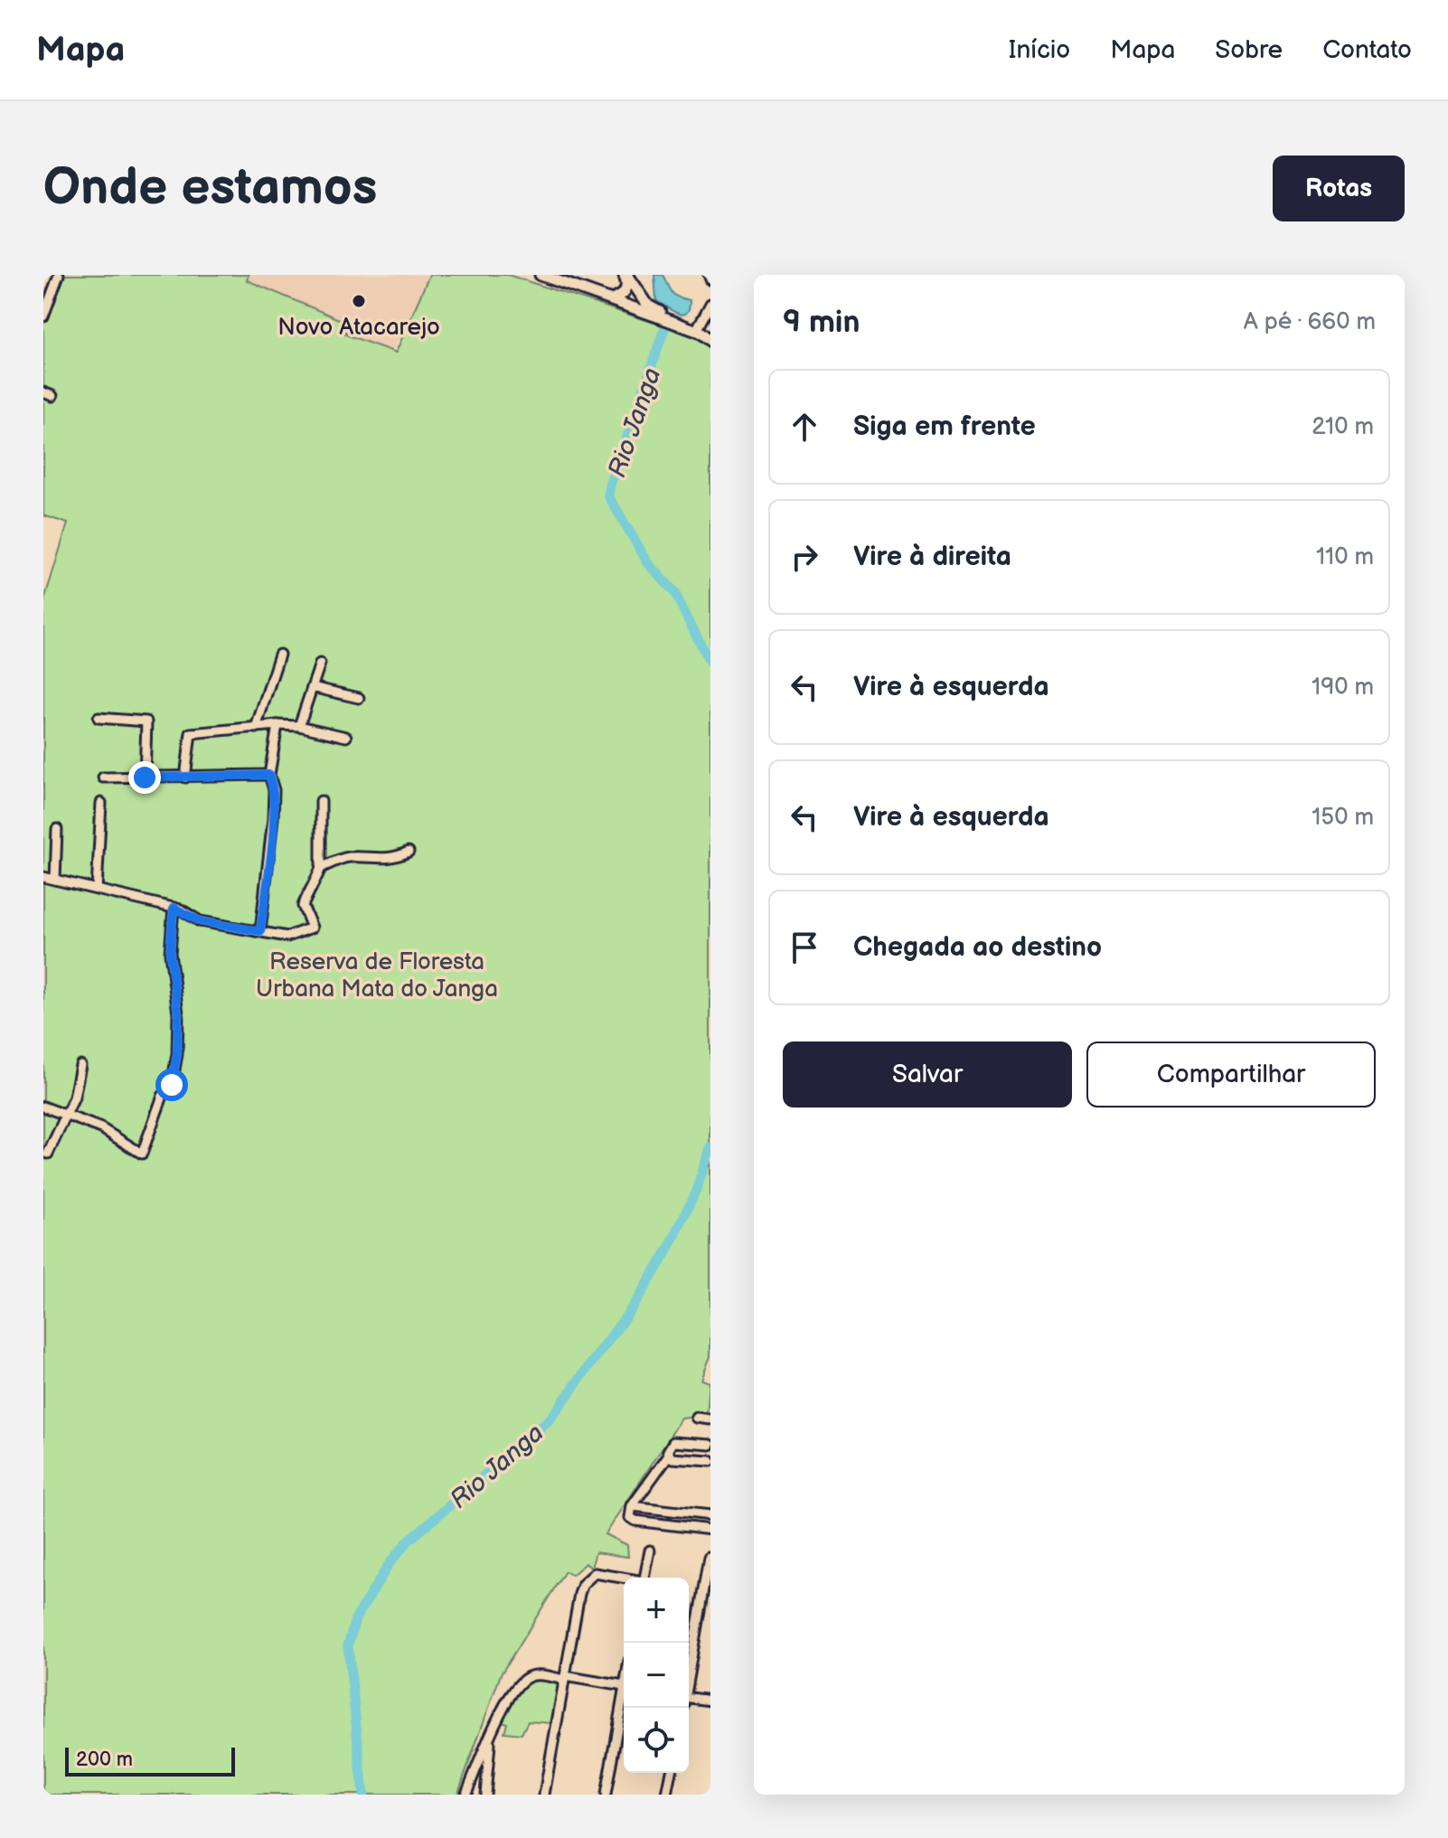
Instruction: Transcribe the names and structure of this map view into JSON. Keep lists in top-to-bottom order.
{
  "water": ["Rio Janga"],
  "parks": ["Reserva de Floresta Urbana Mata do Janga"],
  "places": ["Novo Atacarejo"],
  "scale_bar": "200 m",
  "page": {
    "header": "Mapa",
    "nav": [
      "Início",
      "Mapa",
      "Sobre",
      "Contato"
    ],
    "buttons": [
      "Rotas",
      ["Salvar", "Compartilhar"]
    ],
    "title": "Onde estamos",
    "heading": ["9 min", "A pé · 660 m"],
    "list": [
      ["Siga em frente", "210 m"],
      ["Vire à direita", "110 m"],
      ["Vire à esquerda", "190 m"],
      ["Vire à esquerda", "150 m"],
      "Chegada ao destino"
    ],
    "map_buttons": ["+", "−"],
    "scale": "200 m"
  }
}
